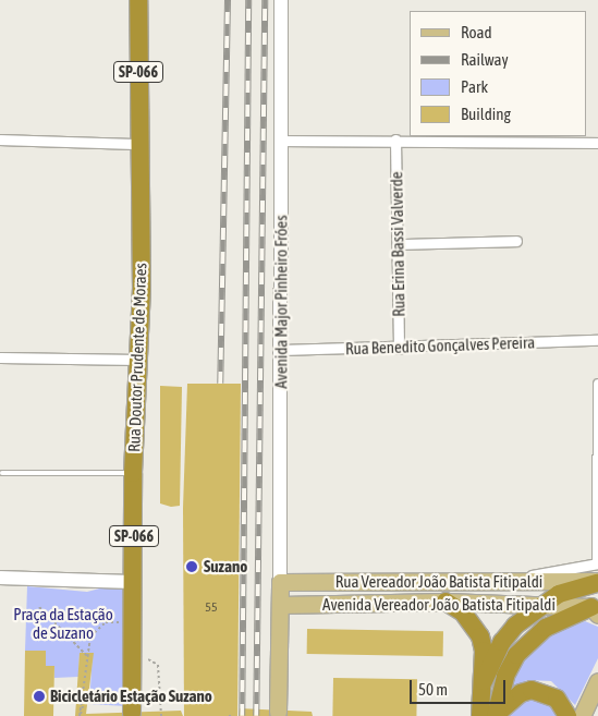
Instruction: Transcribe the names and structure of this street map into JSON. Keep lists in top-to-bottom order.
{
  "streets": {
    "highway": ["SP-066", "Rua Doutor Prudente de Moraes"],
    "main road": ["Avenida Major Pinheiro Fróes", "Rua Vereador João Batista Fitipaldi", "Avenida Vereador João Batista Fitipaldi"],
    "street": ["Rua Erina Bassi Valverde", "Rua Benedito Gonçalves Pereira"]
  },
  "crossings": [
    ["Rua Erina Bassi Valverde", "Rua Benedito Gonçalves Pereira"],
    ["Avenida Major Pinheiro Fróes", "Rua Benedito Gonçalves Pereira"],
    ["Avenida Major Pinheiro Fróes", "Rua Vereador João Batista Fitipaldi"],
    ["Avenida Major Pinheiro Fróes", "Avenida Vereador João Batista Fitipaldi"]
  ],
  "parks": ["Praça da Estação de Suzano"],
  "places": ["Suzano", "Bicicletário Estação Suzano"],
  "house_numbers": ["55"],
  "legend": [
    "Road",
    "Railway",
    "Park",
    "Building"
  ],
  "scale_bar": "50 m"
}
